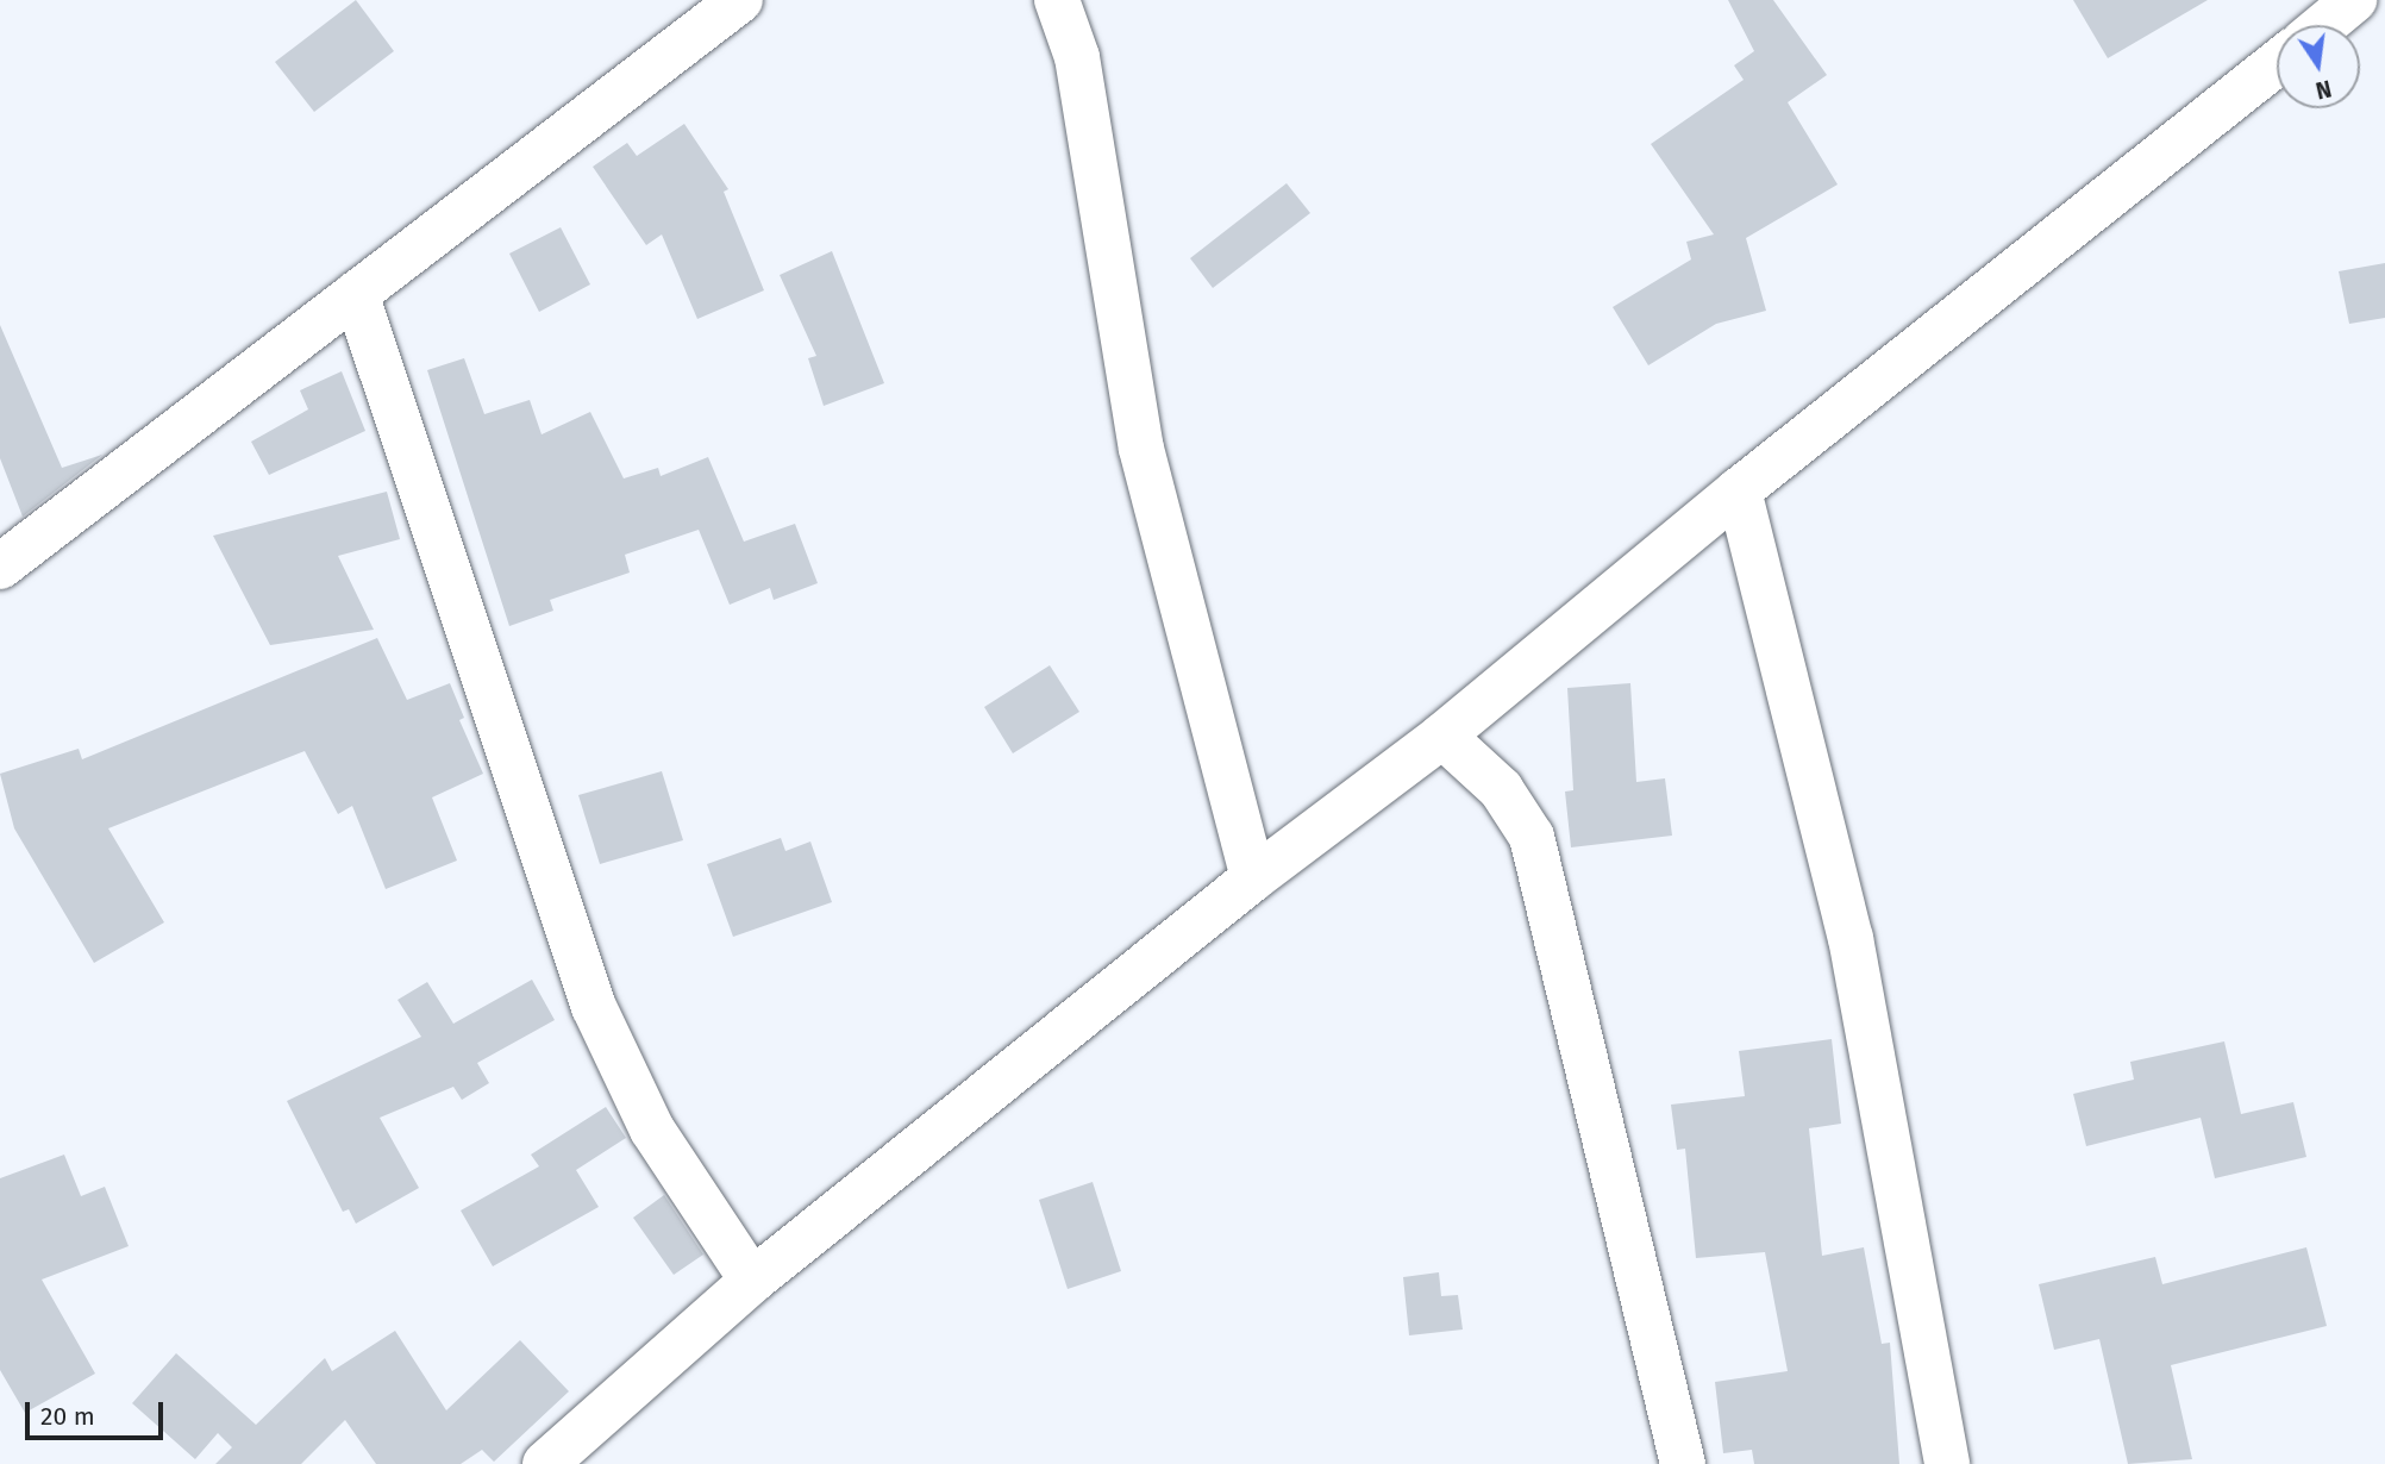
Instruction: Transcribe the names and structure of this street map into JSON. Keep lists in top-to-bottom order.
{
  "scale_bar": "20 m",
  "north": "bottom"
}
